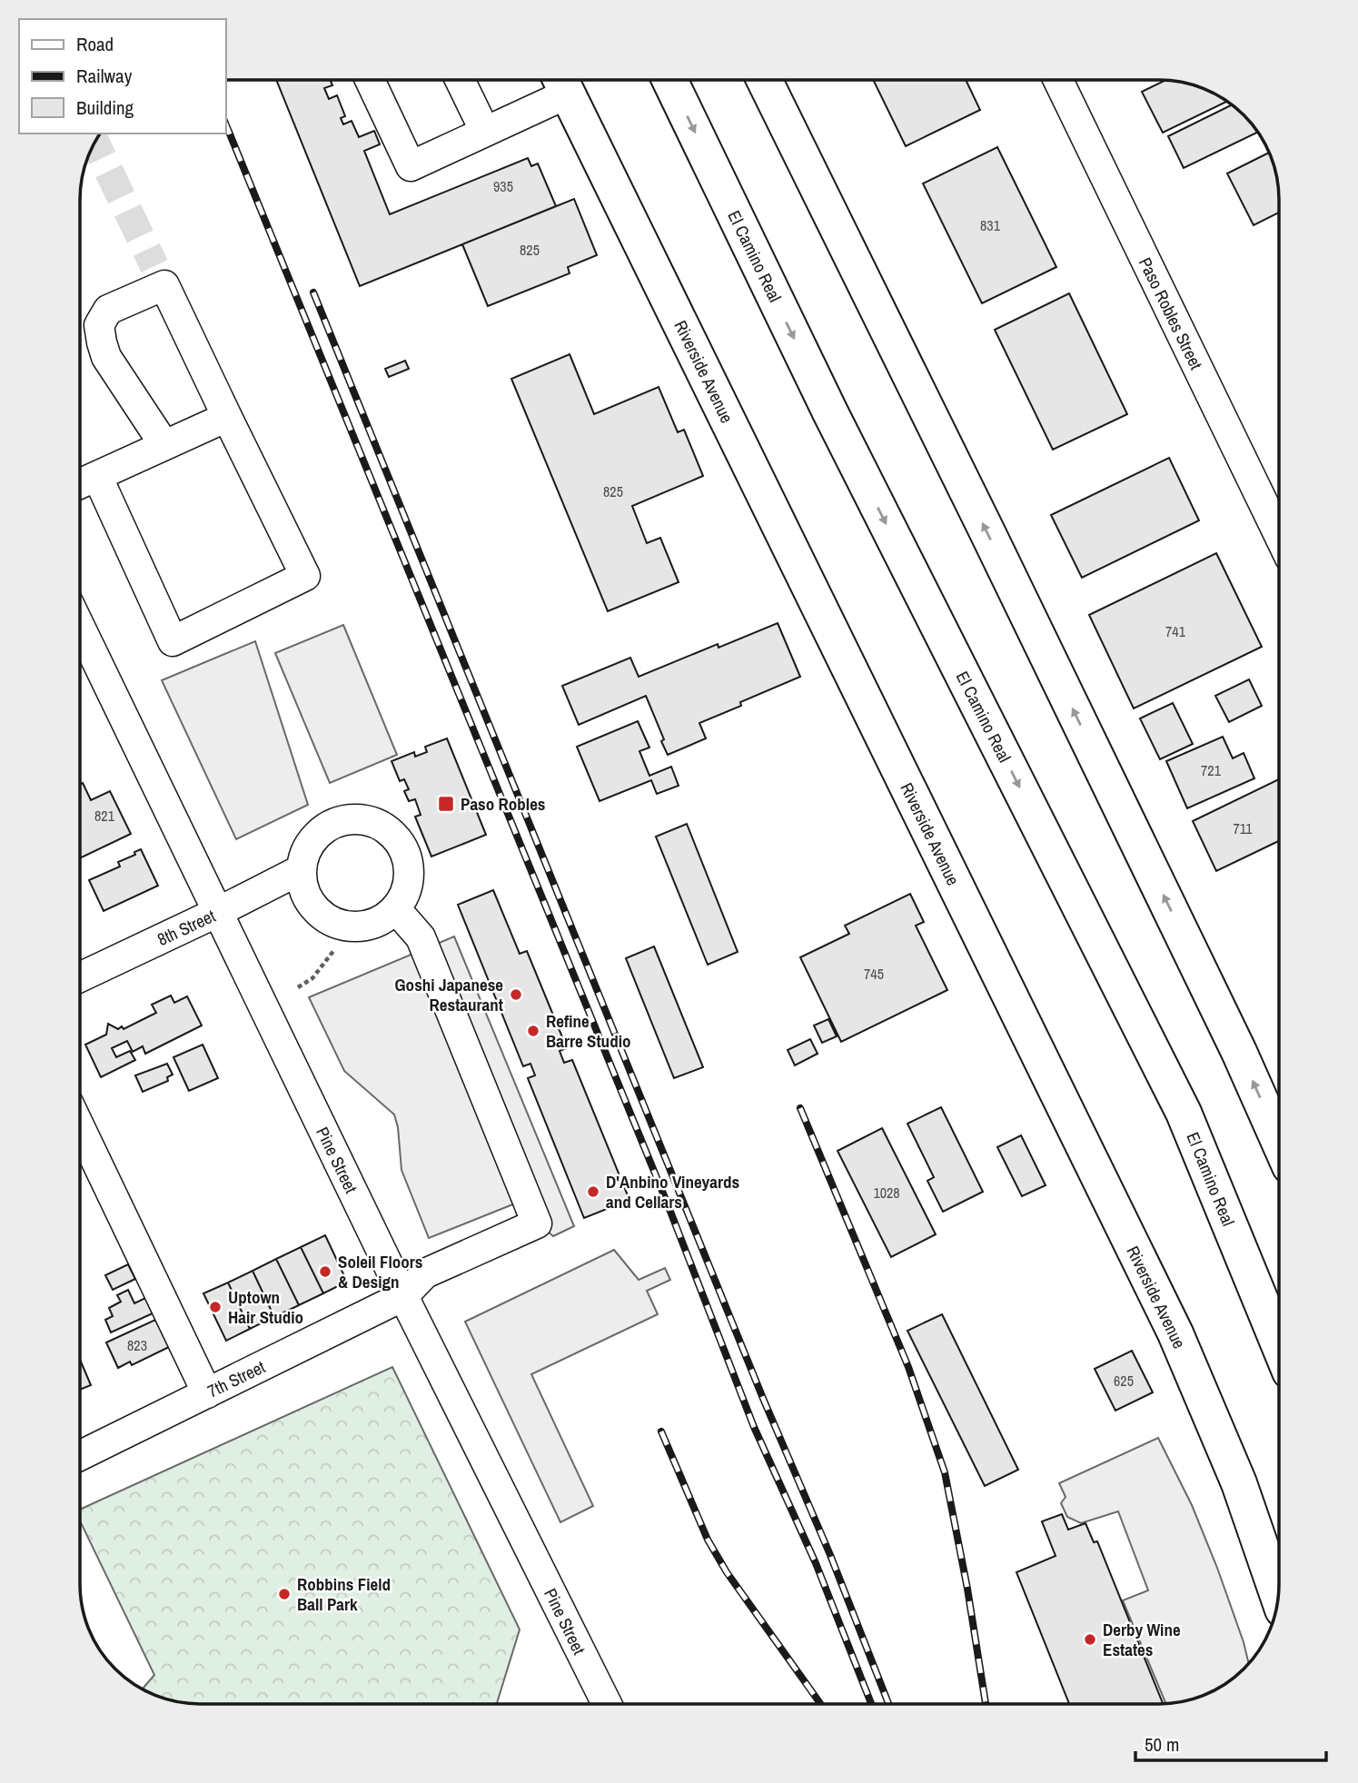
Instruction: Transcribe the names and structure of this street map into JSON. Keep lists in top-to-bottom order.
{
  "streets": {
    "main road": ["El Camino Real", "Riverside Avenue"],
    "street": [
      "Paso Robles Street",
      "8th Street",
      "Pine Street",
      "7th Street"
    ]
  },
  "crossings": [
    ["8th Street", "Pine Street"],
    ["8th Street", "7th Street"],
    ["Pine Street", "7th Street"]
  ],
  "places": {
    "transit": ["Paso Robles"],
    "other": [
      "Goshi Japanese Restaurant",
      "Refine Barre Studio",
      "D'Anbino Vineyards and Cellars",
      "Soleil Floors & Design",
      "Uptown Hair Studio",
      "Robbins Field Ball Park",
      "Derby Wine Estates"
    ]
  },
  "house_numbers": [
    "935",
    "831",
    "825",
    "825",
    "741",
    "721",
    "821",
    "711",
    "745",
    "1028",
    "823",
    "625"
  ],
  "legend": ["Road", "Railway", "Building"],
  "scale_bar": "50 m"
}
